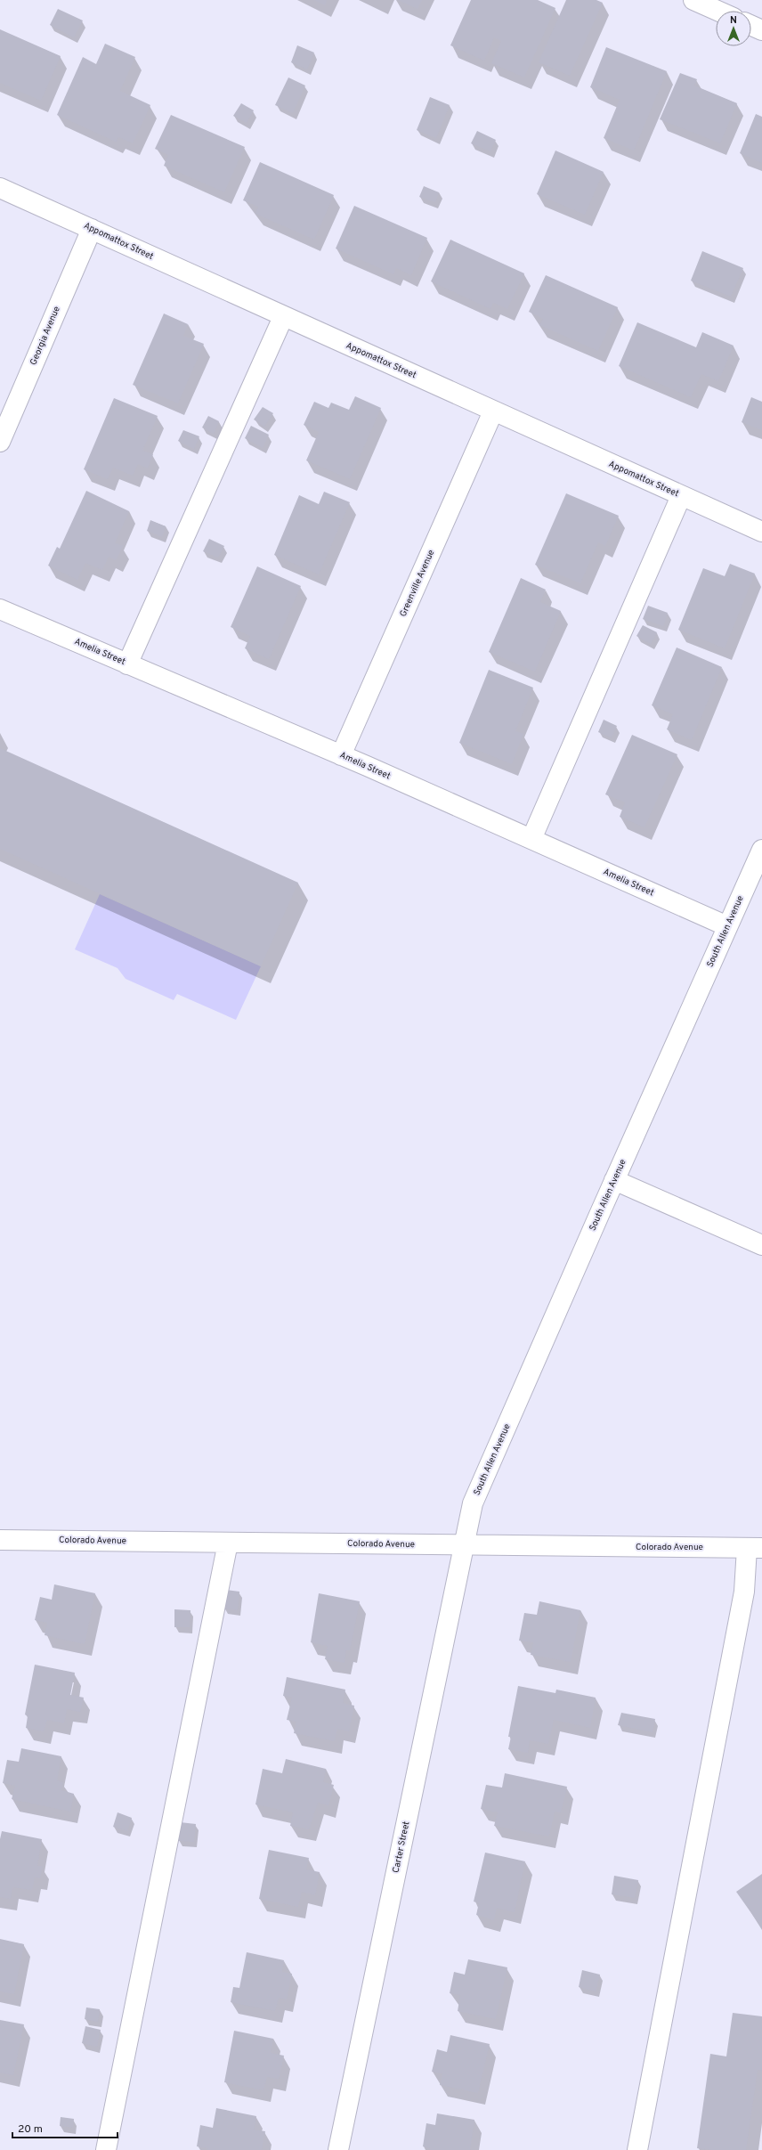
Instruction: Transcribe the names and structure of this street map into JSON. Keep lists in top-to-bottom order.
{
  "streets": {
    "street": [
      "Appomattox Street",
      "Georgia Avenue",
      "Greenville Avenue",
      "Amelia Street",
      "South Allen Avenue",
      "Colorado Avenue",
      "Carter Street"
    ]
  },
  "crossings": [
    ["Appomattox Street", "Georgia Avenue"],
    ["Appomattox Street", "Greenville Avenue"],
    ["Greenville Avenue", "Amelia Street"],
    ["Amelia Street", "South Allen Avenue"],
    ["South Allen Avenue", "Colorado Avenue"],
    ["South Allen Avenue", "Carter Street"],
    ["Colorado Avenue", "Carter Street"]
  ],
  "scale_bar": "20 m",
  "north": "top"
}
